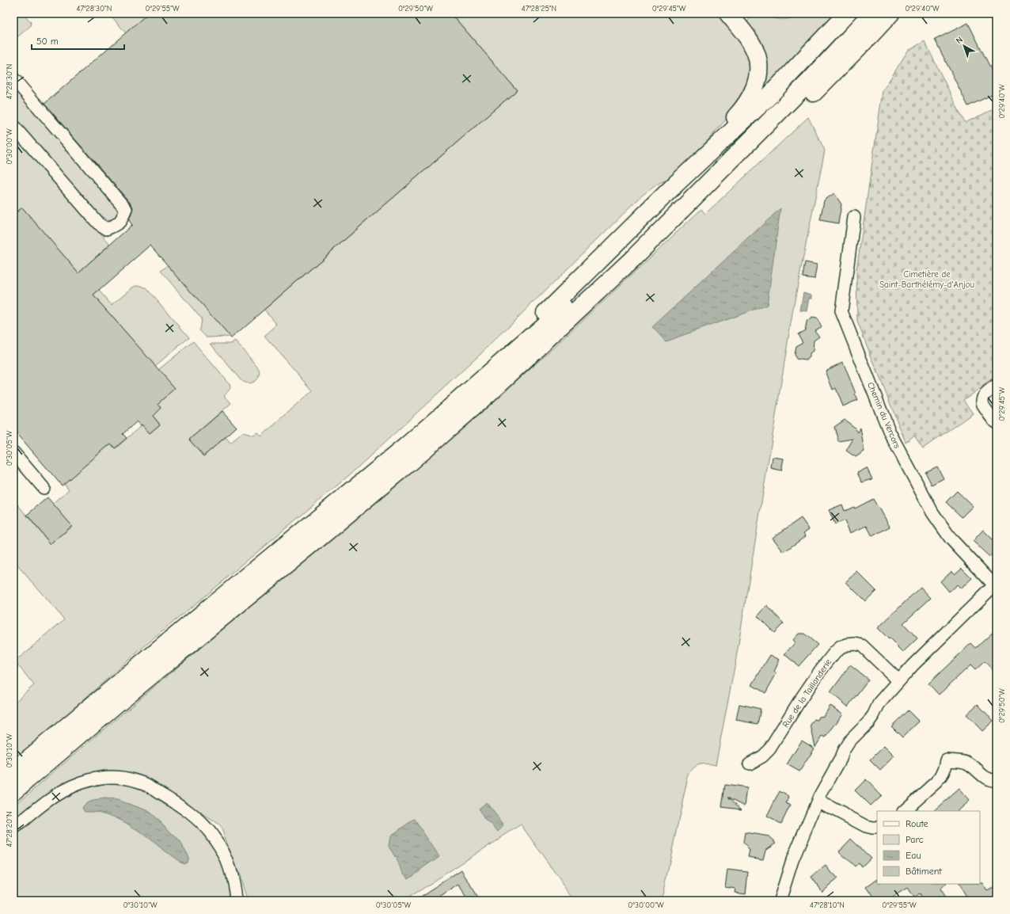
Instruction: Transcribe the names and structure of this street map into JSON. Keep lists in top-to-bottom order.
{
  "streets": {
    "street": ["Chemin du Vercors", "Rue de la Taillanderie"]
  },
  "parks": ["Cimetière de Saint-Barthélémy-d'Anjou"],
  "legend": [
    "Route",
    "Parc",
    "Eau",
    "Bâtiment"
  ],
  "scale_bar": "50 m",
  "north": "top left",
  "coordinates": [
    "47°28'30\"N",
    "0°29'55\"W",
    "0°29'50\"W",
    "47°28'25\"N",
    "0°29'45\"W",
    "0°29'40\"W",
    "0°30'00\"W",
    "0°30'05\"W",
    "0°30'10\"W",
    "47°28'20\"N",
    "47°28'10\"N"
  ]
}
